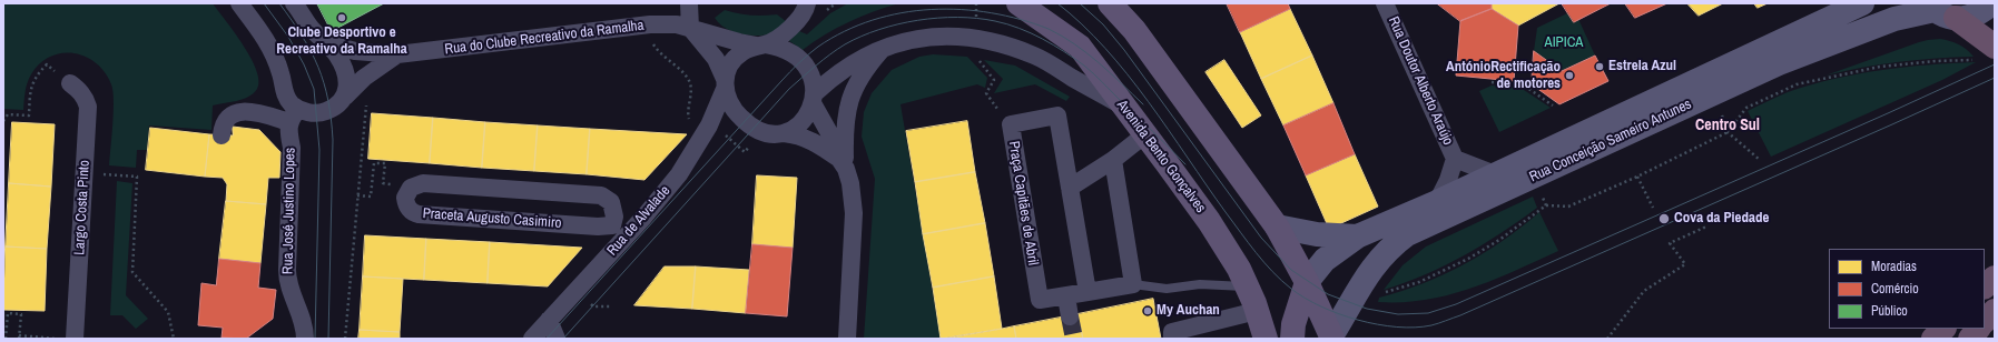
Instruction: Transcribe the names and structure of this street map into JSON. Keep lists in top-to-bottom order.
{
  "streets": {
    "main road": ["Rua Conceição Sameiro Antunes", "Avenida Bento Gonçalves"],
    "street": [
      "Rua do Clube Recreativo da Ramalha",
      "Rua Doutor Alberto Araújo",
      "Praça Capitães de Abril",
      "Largo Costa Pinto",
      "Rua José Justino Lopes",
      "Praceta Augusto Casimiro",
      "Rua de Alvalade"
    ]
  },
  "crossings": [
    ["Rua do Clube Recreativo da Ramalha", "Rua de Alvalade"],
    ["Rua Doutor Alberto Araújo", "Rua Conceição Sameiro Antunes"]
  ],
  "districts": ["Centro Sul"],
  "parks": ["AIPICA"],
  "places": [
    "Clube Desportivo e Recreativo da Ramalha",
    "Estrela Azul",
    "AntónioRectificação de motores",
    "Cova da Piedade",
    "My Auchan"
  ],
  "legend": ["Moradias", "Comércio", "Público"]
}
